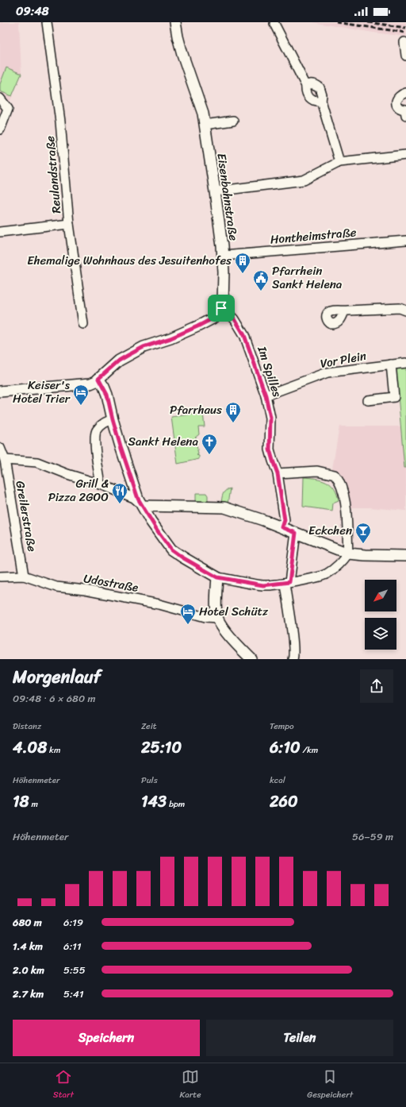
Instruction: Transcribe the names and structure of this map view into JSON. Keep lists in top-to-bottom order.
{
  "streets": {
    "street": [
      "Reulandstraße",
      "Eisenbahnstraße",
      "Hontheimstraße",
      "Vor Plein",
      "Im Spilles",
      "Greilerstraße",
      "Udostraße"
    ]
  },
  "crossings": [
    ["Eisenbahnstraße", "Hontheimstraße"],
    ["Eisenbahnstraße", "Im Spilles"],
    ["Vor Plein", "Im Spilles"],
    ["Greilerstraße", "Udostraße"]
  ],
  "places": {
    "building": ["Ehemalige Wohnhaus des Jesuitenhofes", "Pfarrhaus"],
    "public building": ["Pfarrhein Sankt Helena"],
    "hotel": ["Keiser's Hotel Trier", "Hotel Schütz"],
    "church": ["Sankt Helena"],
    "restaurant": ["Grill & Pizza 2GOO"],
    "bar": ["Eckchen"]
  },
  "north": "bottom left",
  "page": {
    "status": "09:48",
    "heading": ["Morgenlauf", "09:48 · 6 × 680 m"],
    "stats": [
      ["Distanz", "4.08 km"],
      ["Zeit", "25:10"],
      ["Tempo", "6:10 /km"],
      ["Höhenmeter", "18 m"],
      ["Puls", "143 bpm"],
      ["kcal", "260"]
    ],
    "chart": ["Höhenmeter", "56–59 m"],
    "list": [
      {
        "name": "680 m",
        "note": "6:19"
      },
      {
        "name": "1.4 km",
        "note": "6:11"
      },
      {
        "name": "2.0 km",
        "note": "5:55"
      },
      {
        "name": "2.7 km",
        "note": "5:41"
      }
    ],
    "buttons": ["Speichern", "Teilen"],
    "tabs": ["Start", "Karte", "Gespeichert"]
  }
}
